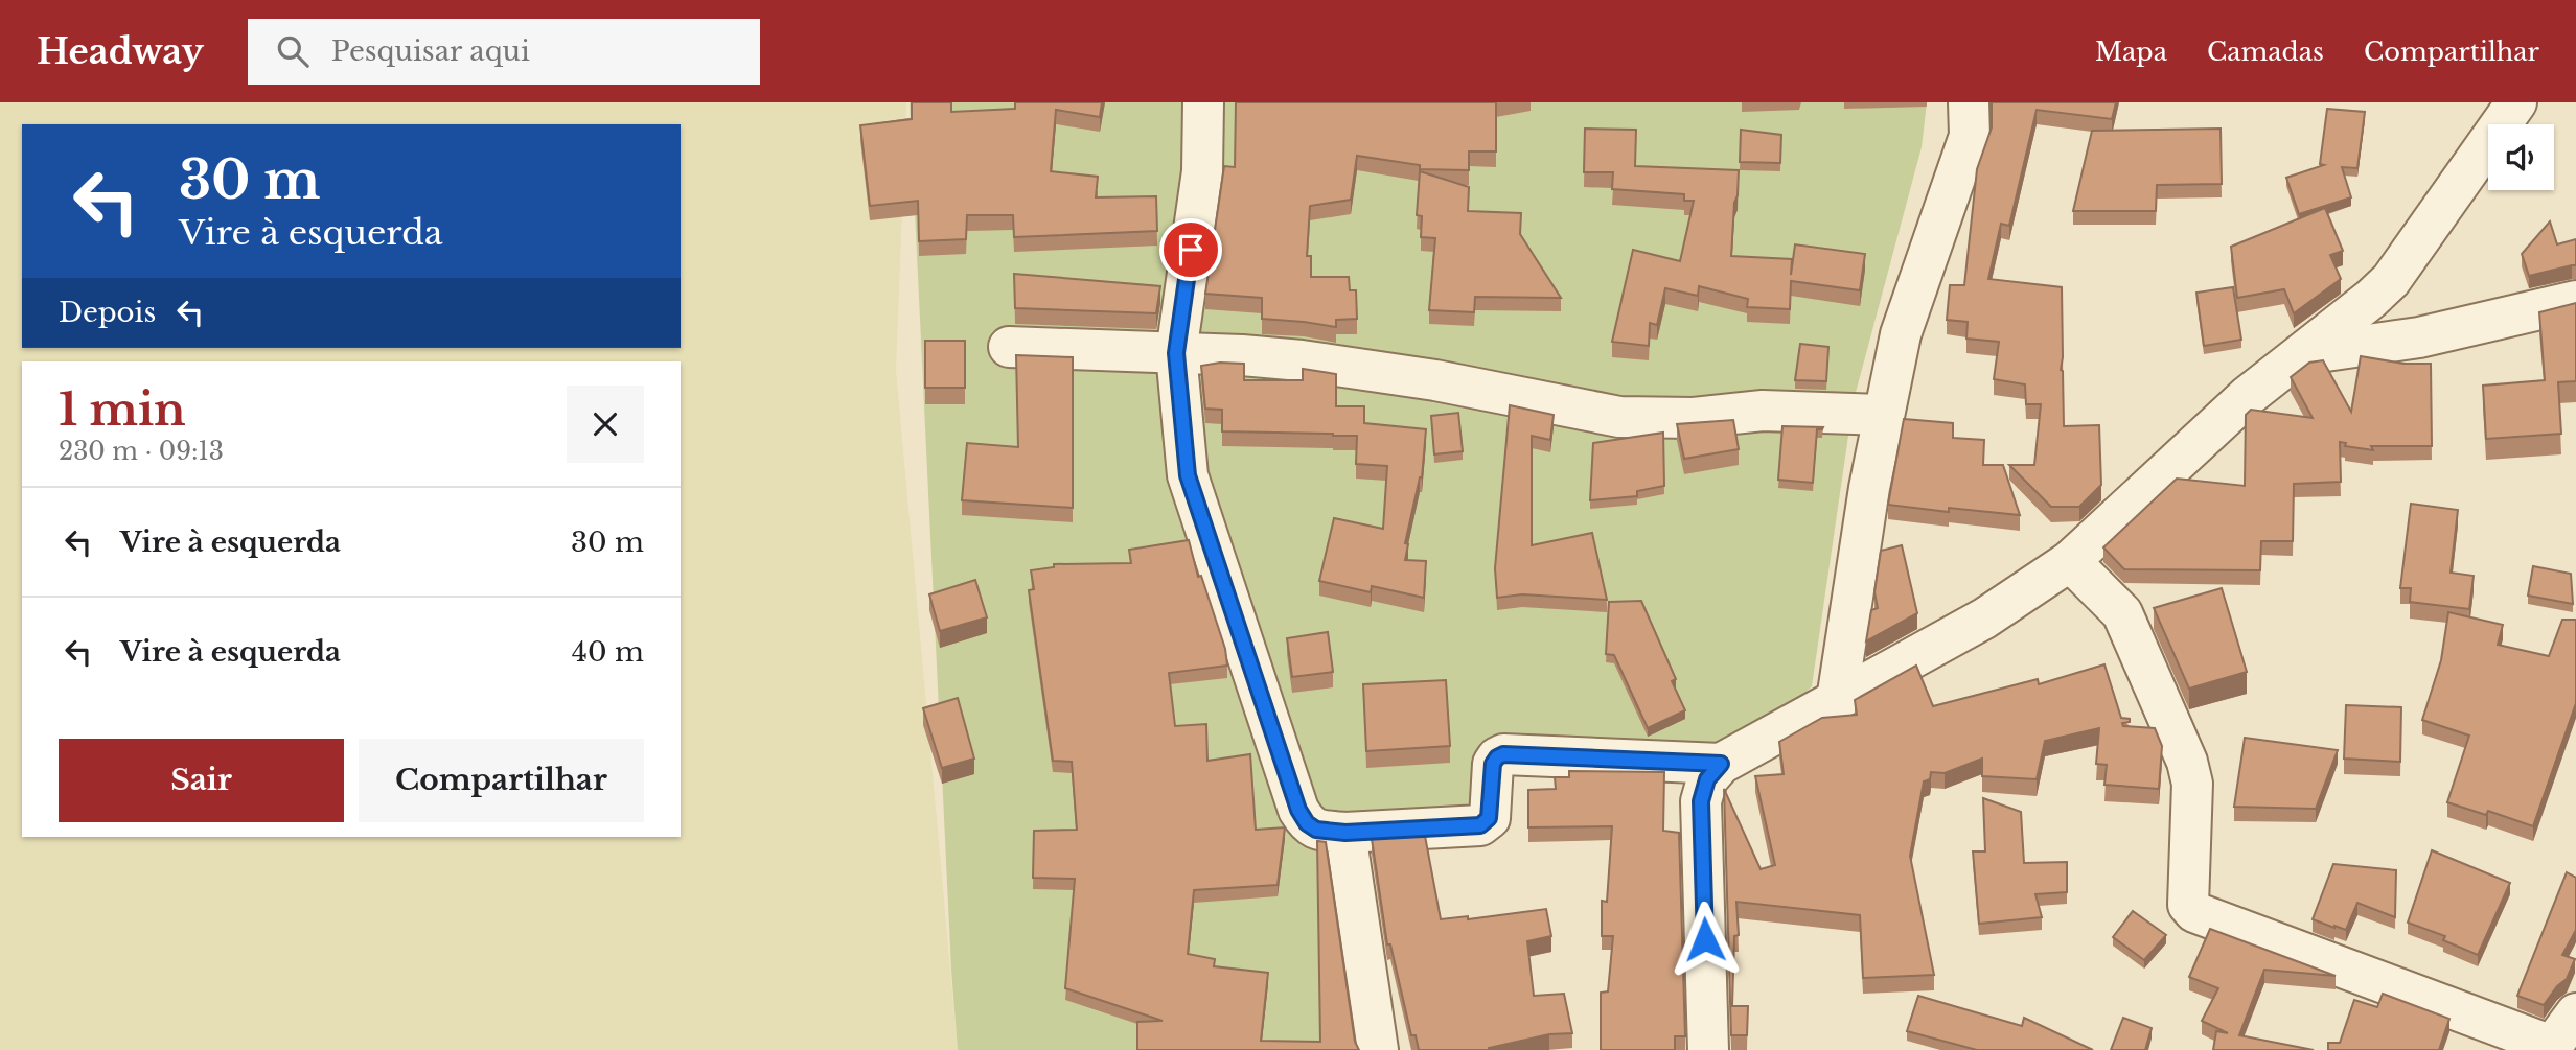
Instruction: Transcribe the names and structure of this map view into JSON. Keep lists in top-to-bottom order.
{
  "page": {
    "header": "Headway",
    "search": "Pesquisar aqui",
    "nav": ["Mapa", "Camadas", "Compartilhar"],
    "turn": ["30 m", "Vire à esquerda"],
    "then": "Depois",
    "heading": ["1 min", "230 m · 09:13"],
    "list": [
      {
        "name": "Vire à esquerda",
        "value": "30 m"
      },
      {
        "name": "Vire à esquerda",
        "value": "40 m"
      }
    ],
    "buttons": ["Sair", "Compartilhar"]
  }
}
